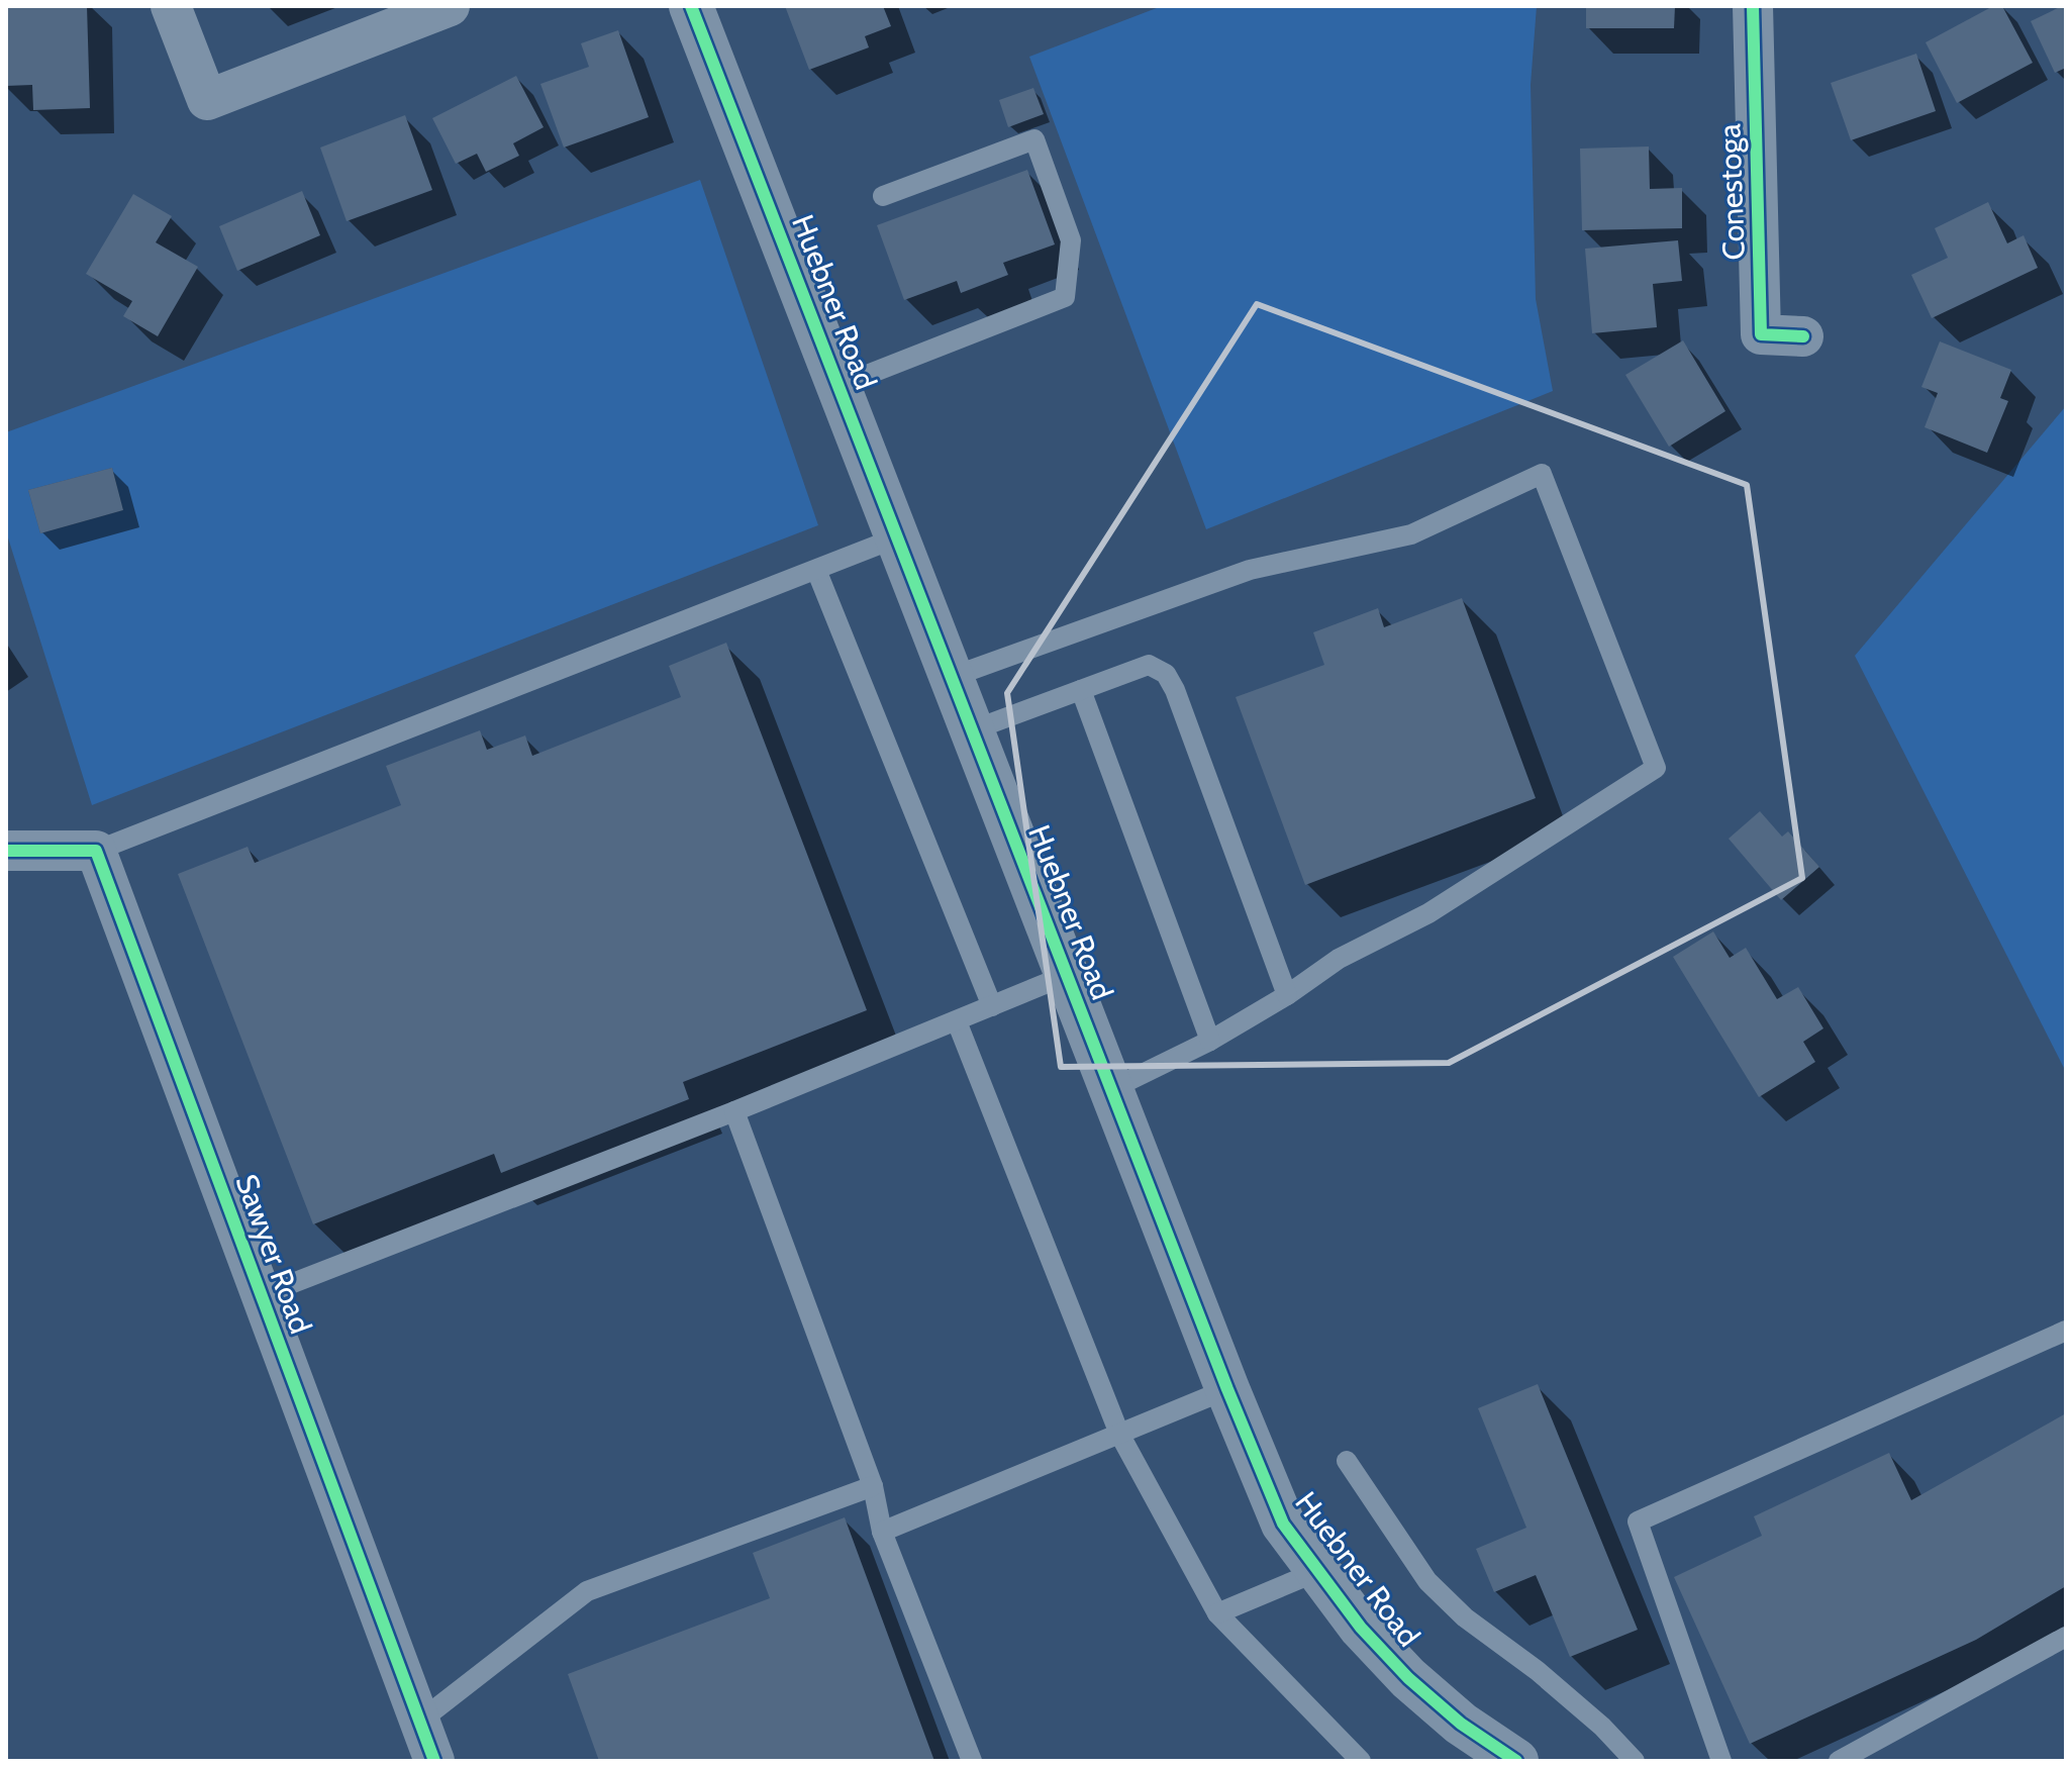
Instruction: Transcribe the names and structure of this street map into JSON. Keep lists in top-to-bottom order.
{
  "streets": {
    "street": ["Conestoga", "Huebner Road", "Sawyer Road"]
  }
}
